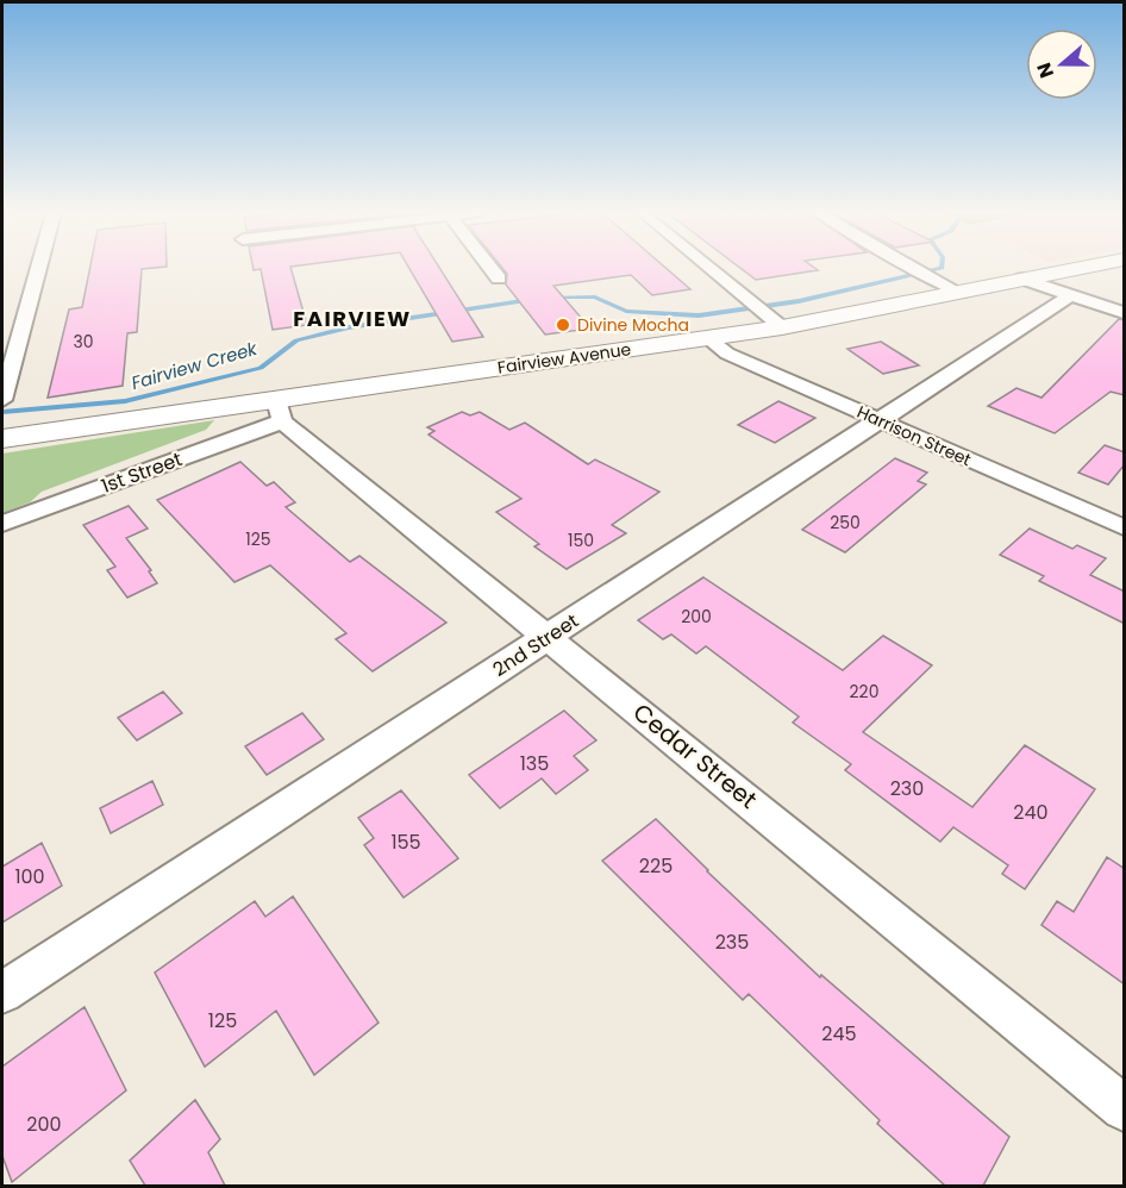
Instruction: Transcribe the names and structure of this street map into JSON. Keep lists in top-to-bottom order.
{
  "streets": {
    "main road": ["Fairview Avenue"],
    "street": [
      "Harrison Street",
      "1st Street",
      "2nd Street",
      "Cedar Street"
    ]
  },
  "crossings": [
    ["Fairview Avenue", "Harrison Street"],
    ["Fairview Avenue", "1st Street"],
    ["Fairview Avenue", "Cedar Street"],
    ["Harrison Street", "2nd Street"],
    ["1st Street", "Cedar Street"],
    ["2nd Street", "Cedar Street"]
  ],
  "districts": ["FAIRVIEW"],
  "water": ["Fairview Creek"],
  "places": ["Divine Mocha"],
  "house_numbers": [
    "30",
    "250",
    "125",
    "150",
    "200",
    "220",
    "135",
    "230",
    "240",
    "155",
    "225",
    "100",
    "235",
    "125",
    "245",
    "200"
  ],
  "north": "left"
}
